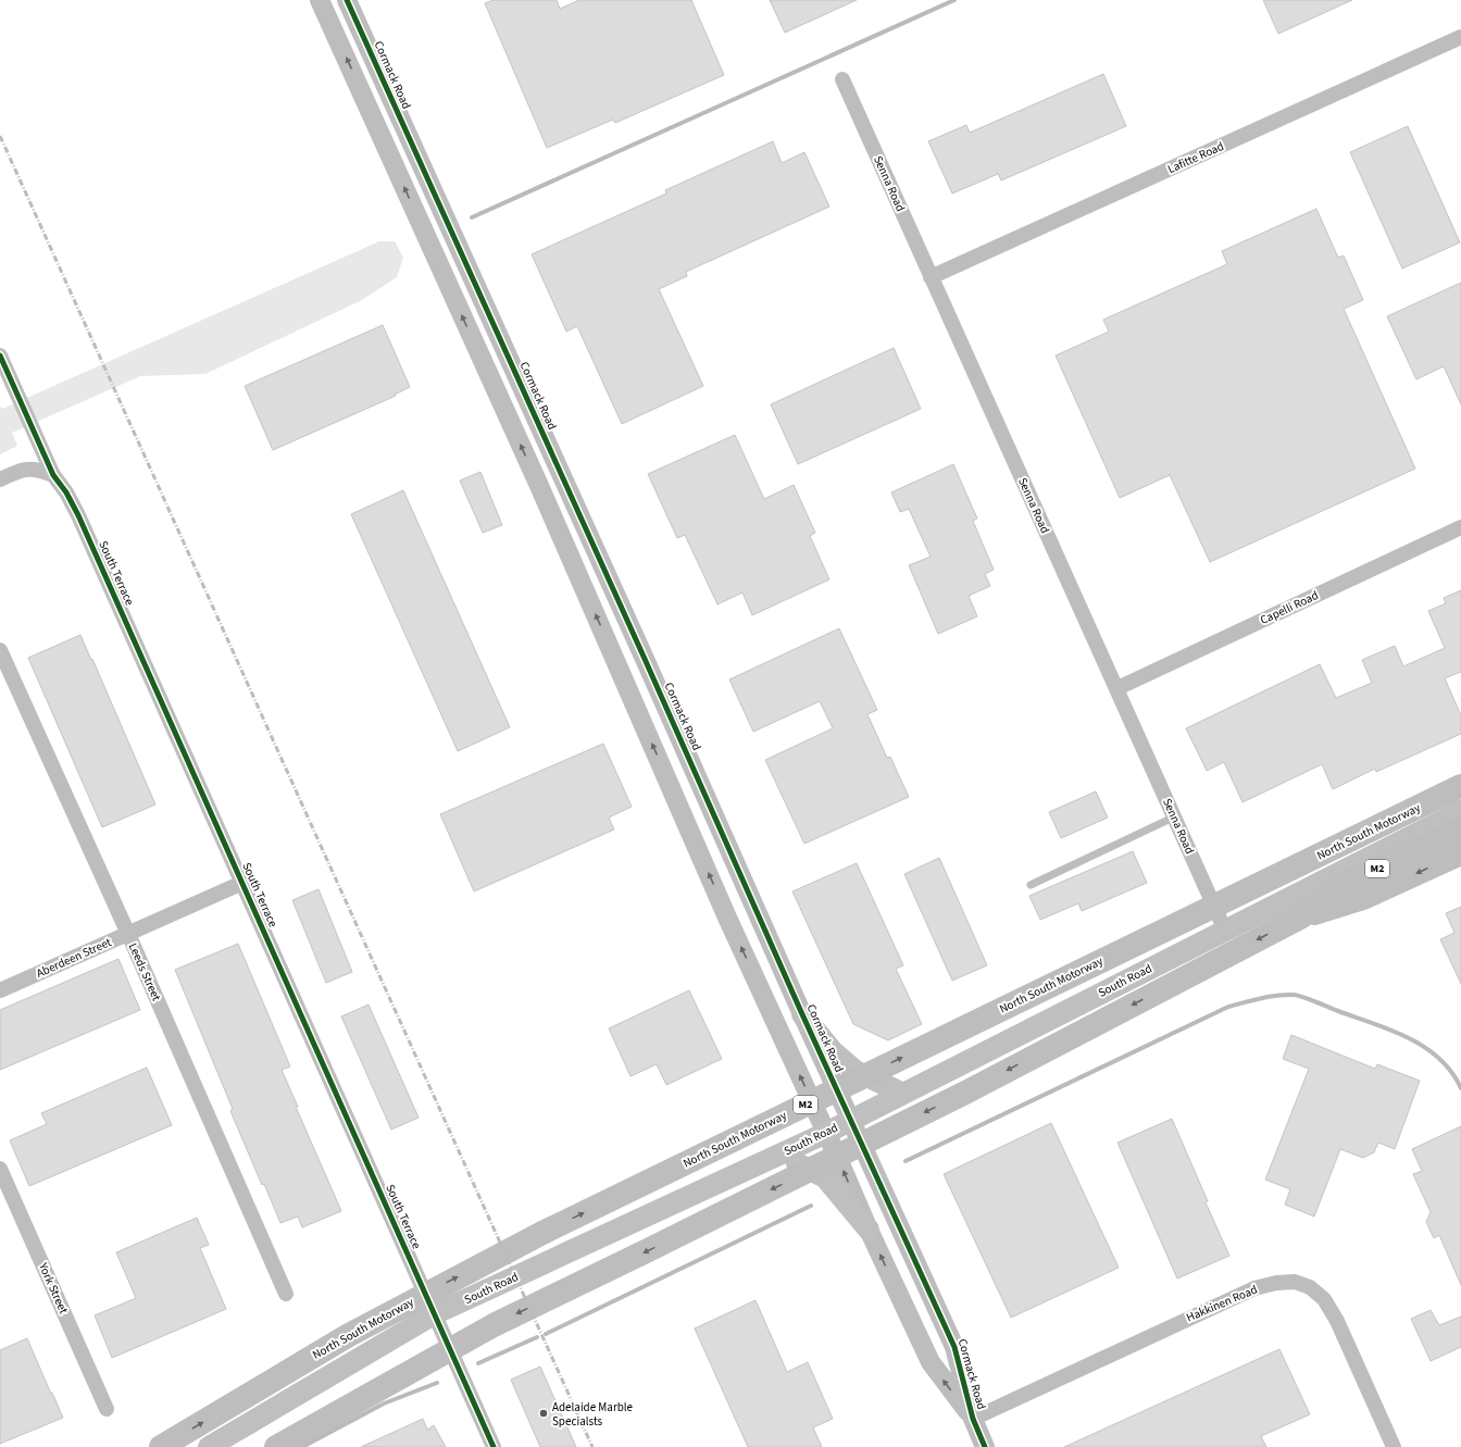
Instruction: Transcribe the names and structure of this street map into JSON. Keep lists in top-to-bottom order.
{
  "streets": {
    "highway": ["North South Motorway", "M2"],
    "main road": ["South Road"],
    "street": [
      "Cormack Road",
      "Lafitte Road",
      "Senna Road",
      "South Terrace",
      "Capelli Road",
      "Aberdeen Street",
      "Leeds Street",
      "York Street",
      "Hakkinen Road"
    ]
  },
  "crossings": [
    ["Cormack Road", "South Road"],
    ["Cormack Road", "Hakkinen Road"],
    ["Lafitte Road", "Senna Road"],
    ["Senna Road", "Capelli Road"],
    ["Senna Road", "South Road"],
    ["South Terrace", "Aberdeen Street"],
    ["South Terrace", "South Road"],
    ["Aberdeen Street", "Leeds Street"]
  ],
  "places": ["Adelaide Marble Specialsts"]
}
